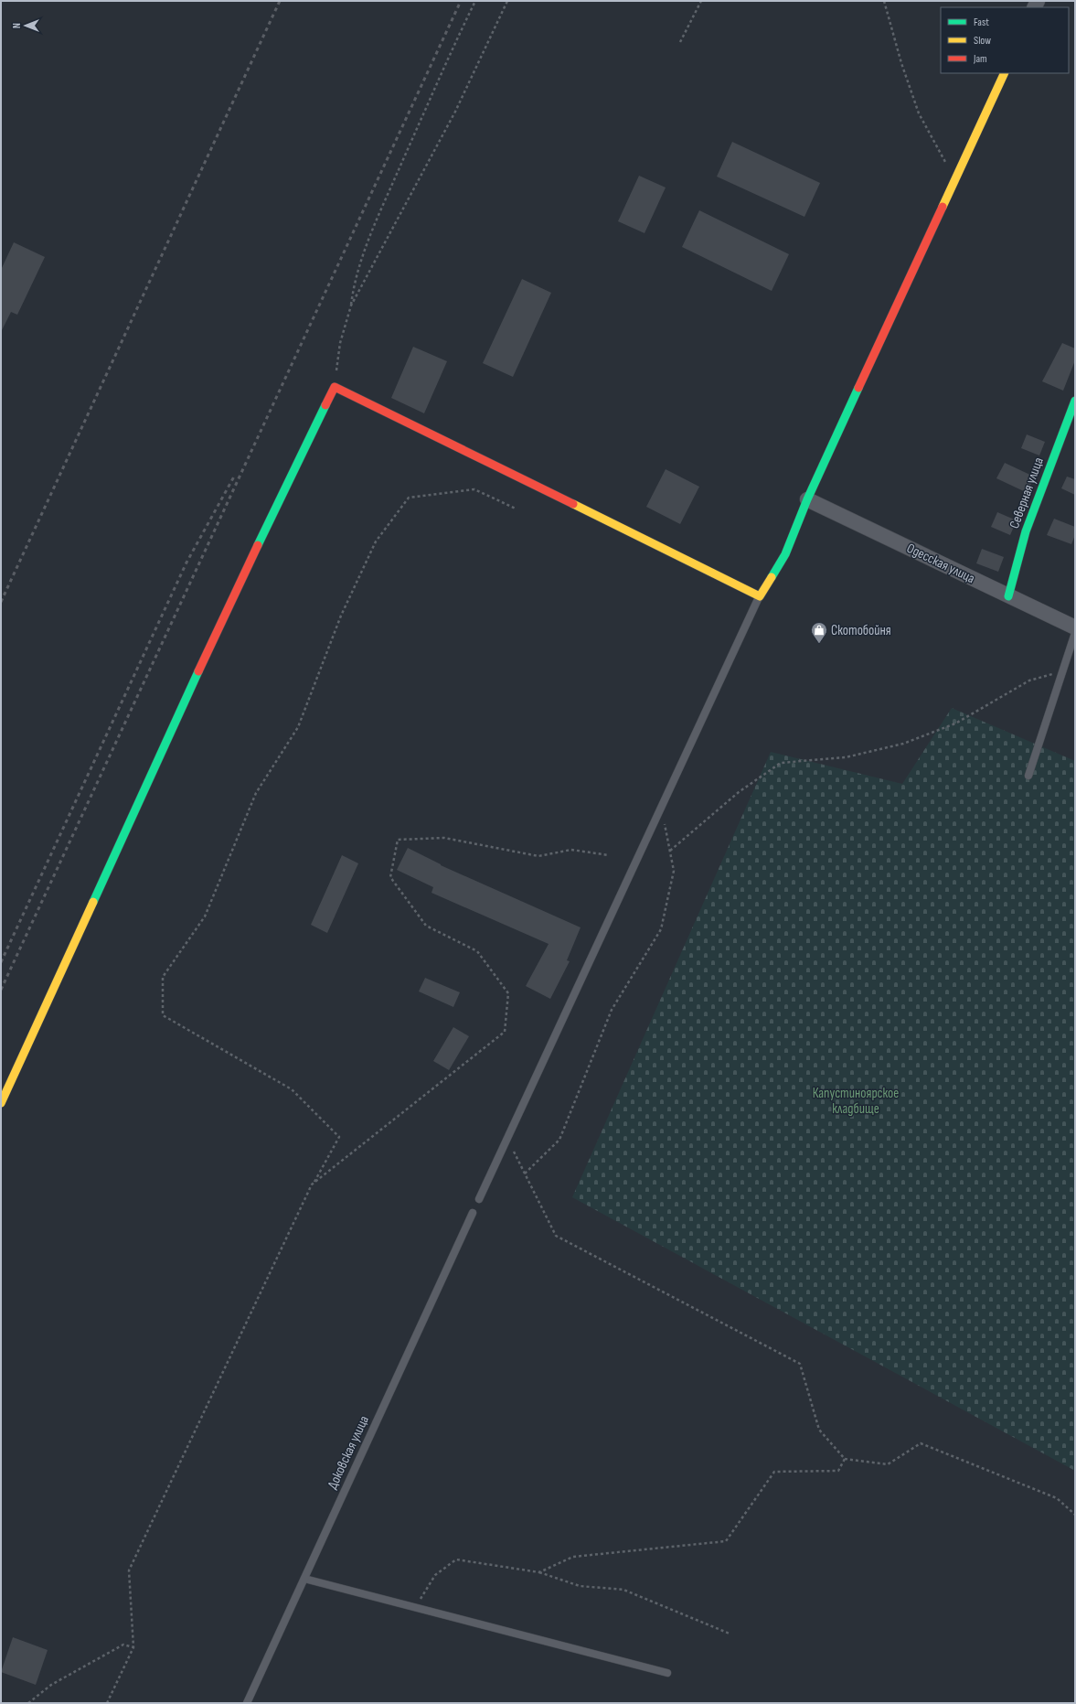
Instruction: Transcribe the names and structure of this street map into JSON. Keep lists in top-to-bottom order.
{
  "streets": {
    "street": ["Северная улица", "Одесская улица"],
    "lane": ["Доковская улица"]
  },
  "crossings": [
    ["Северная улица", "Одесская улица"]
  ],
  "parks": ["Капустиноярское кладбище"],
  "places": {
    "shop": ["Скотобойня"]
  },
  "legend": ["Fast", "Slow", "Jam"],
  "north": "left"
}
